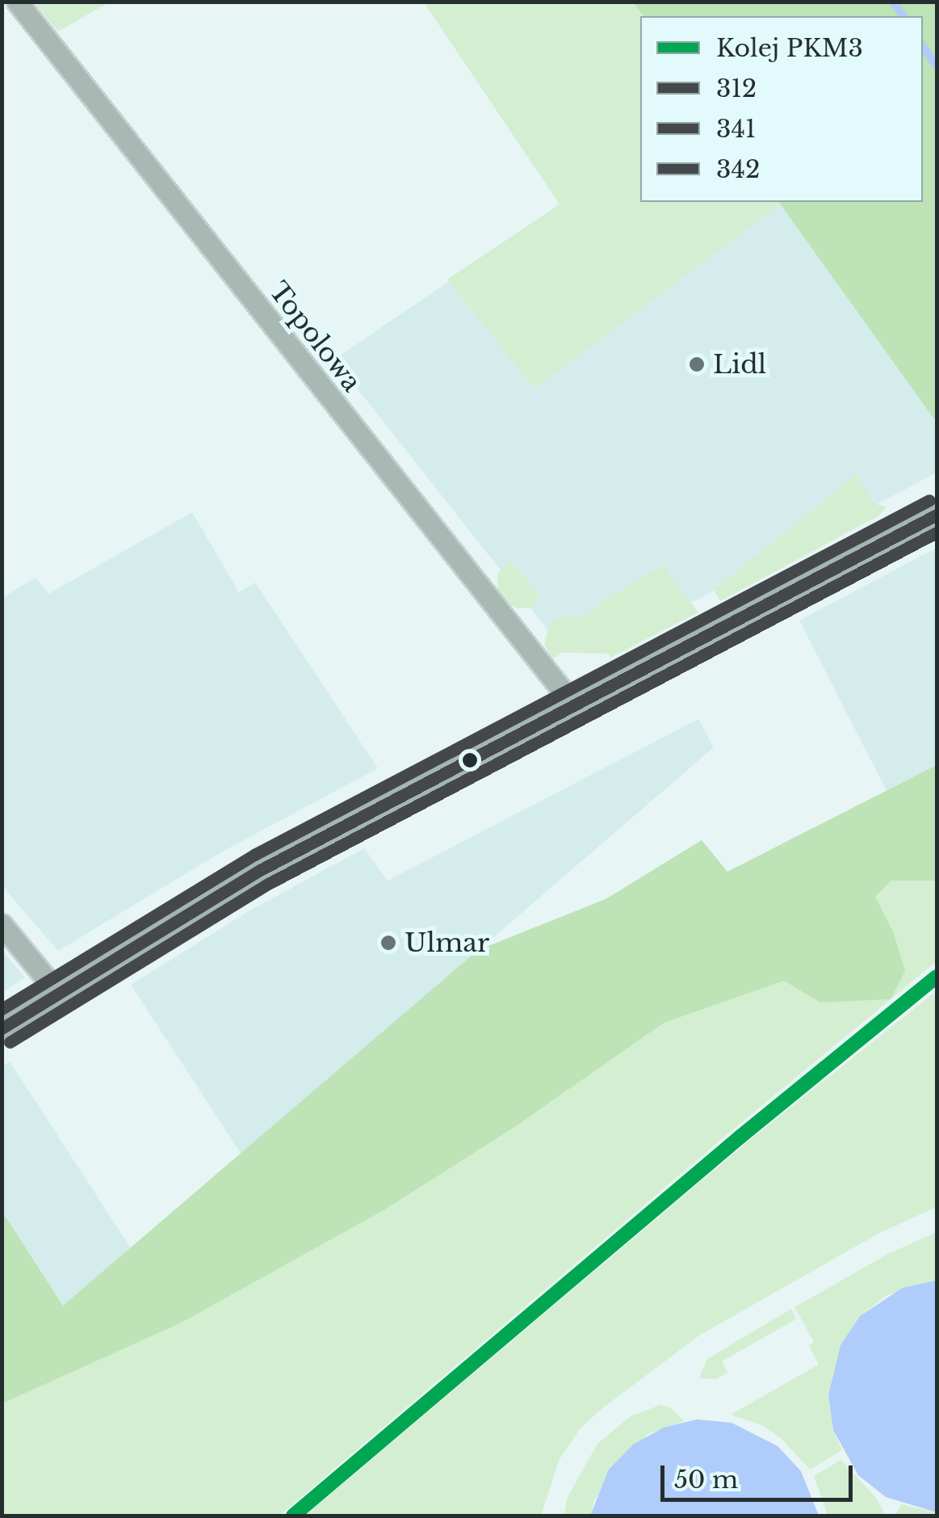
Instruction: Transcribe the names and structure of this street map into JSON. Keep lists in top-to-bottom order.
{
  "streets": {
    "street": ["Topolowa"]
  },
  "places": ["Lidl", "Ulmar"],
  "lines": [
    "transit line 342",
    "transit line 312",
    "transit line 341",
    "rail line PKM3"
  ],
  "legend": [
    "Kolej PKM3",
    "312",
    "341",
    "342"
  ],
  "scale_bar": "50 m"
}
